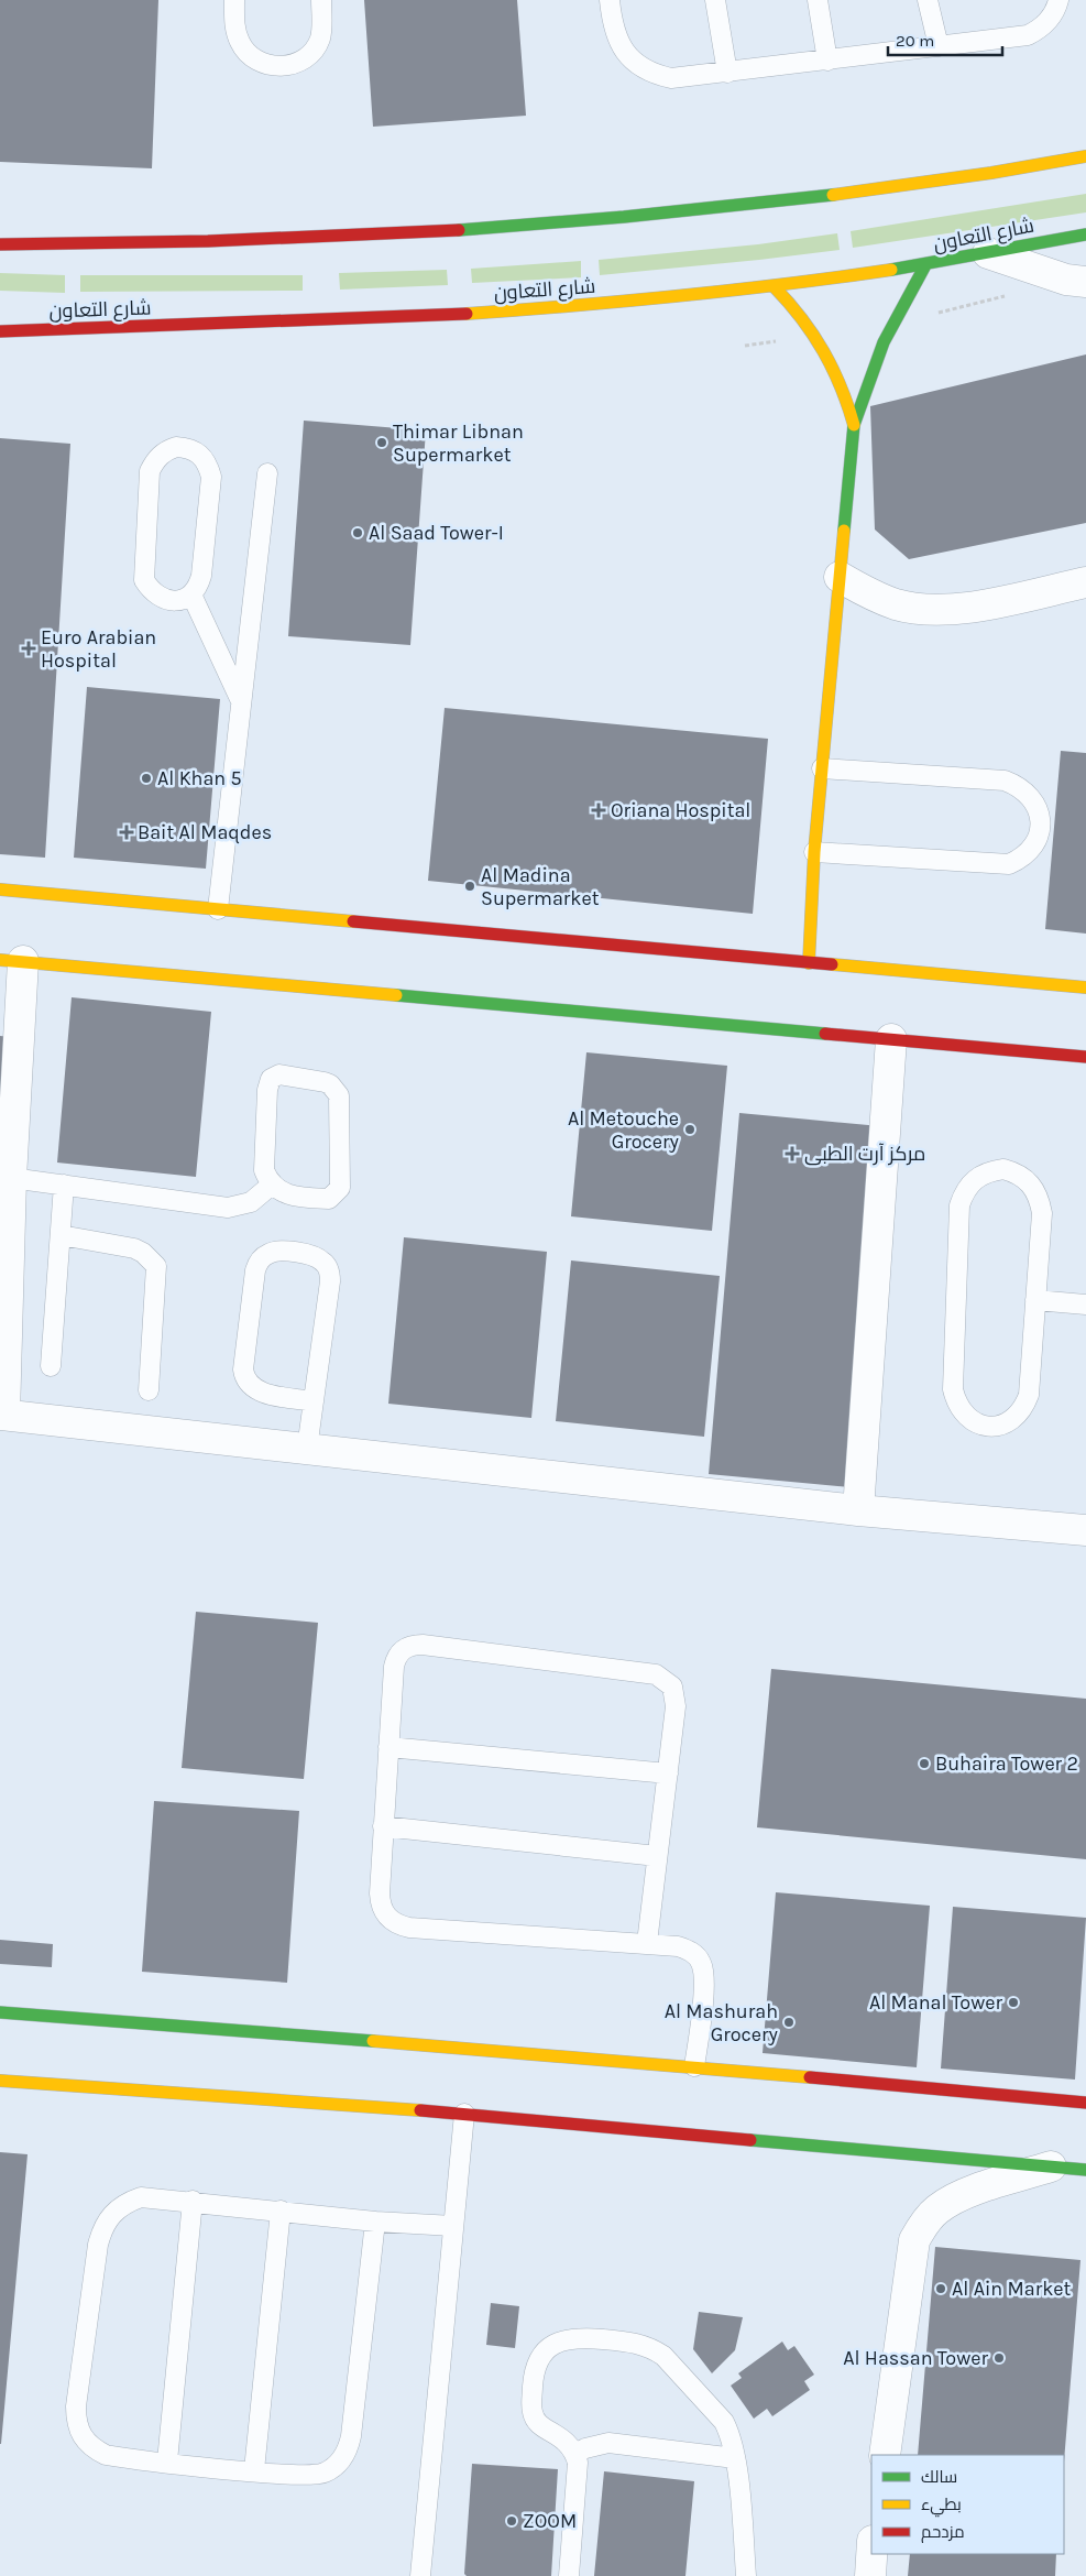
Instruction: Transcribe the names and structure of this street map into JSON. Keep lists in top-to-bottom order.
{
  "streets": {
    "street": ["شارع التعاون"]
  },
  "places": {
    "other": [
      "Thimar Libnan Supermarket",
      "Al Saad Tower-I",
      "Al Khan 5",
      "Al Madina Supermarket",
      "Al Metouche Grocery",
      "Buhaira Tower 2",
      "Al Manal Tower",
      "Al Mashurah Grocery",
      "Al Ain Market",
      "Al Hassan Tower",
      "ZOOM"
    ],
    "health": [
      "Euro Arabian Hospital",
      "Oriana Hospital",
      "Bait Al Maqdes",
      "مرکز آرت الطبی"
    ]
  },
  "legend": ["سالك", "بطيء", "مزدحم"],
  "scale_bar": "20 m"
}
